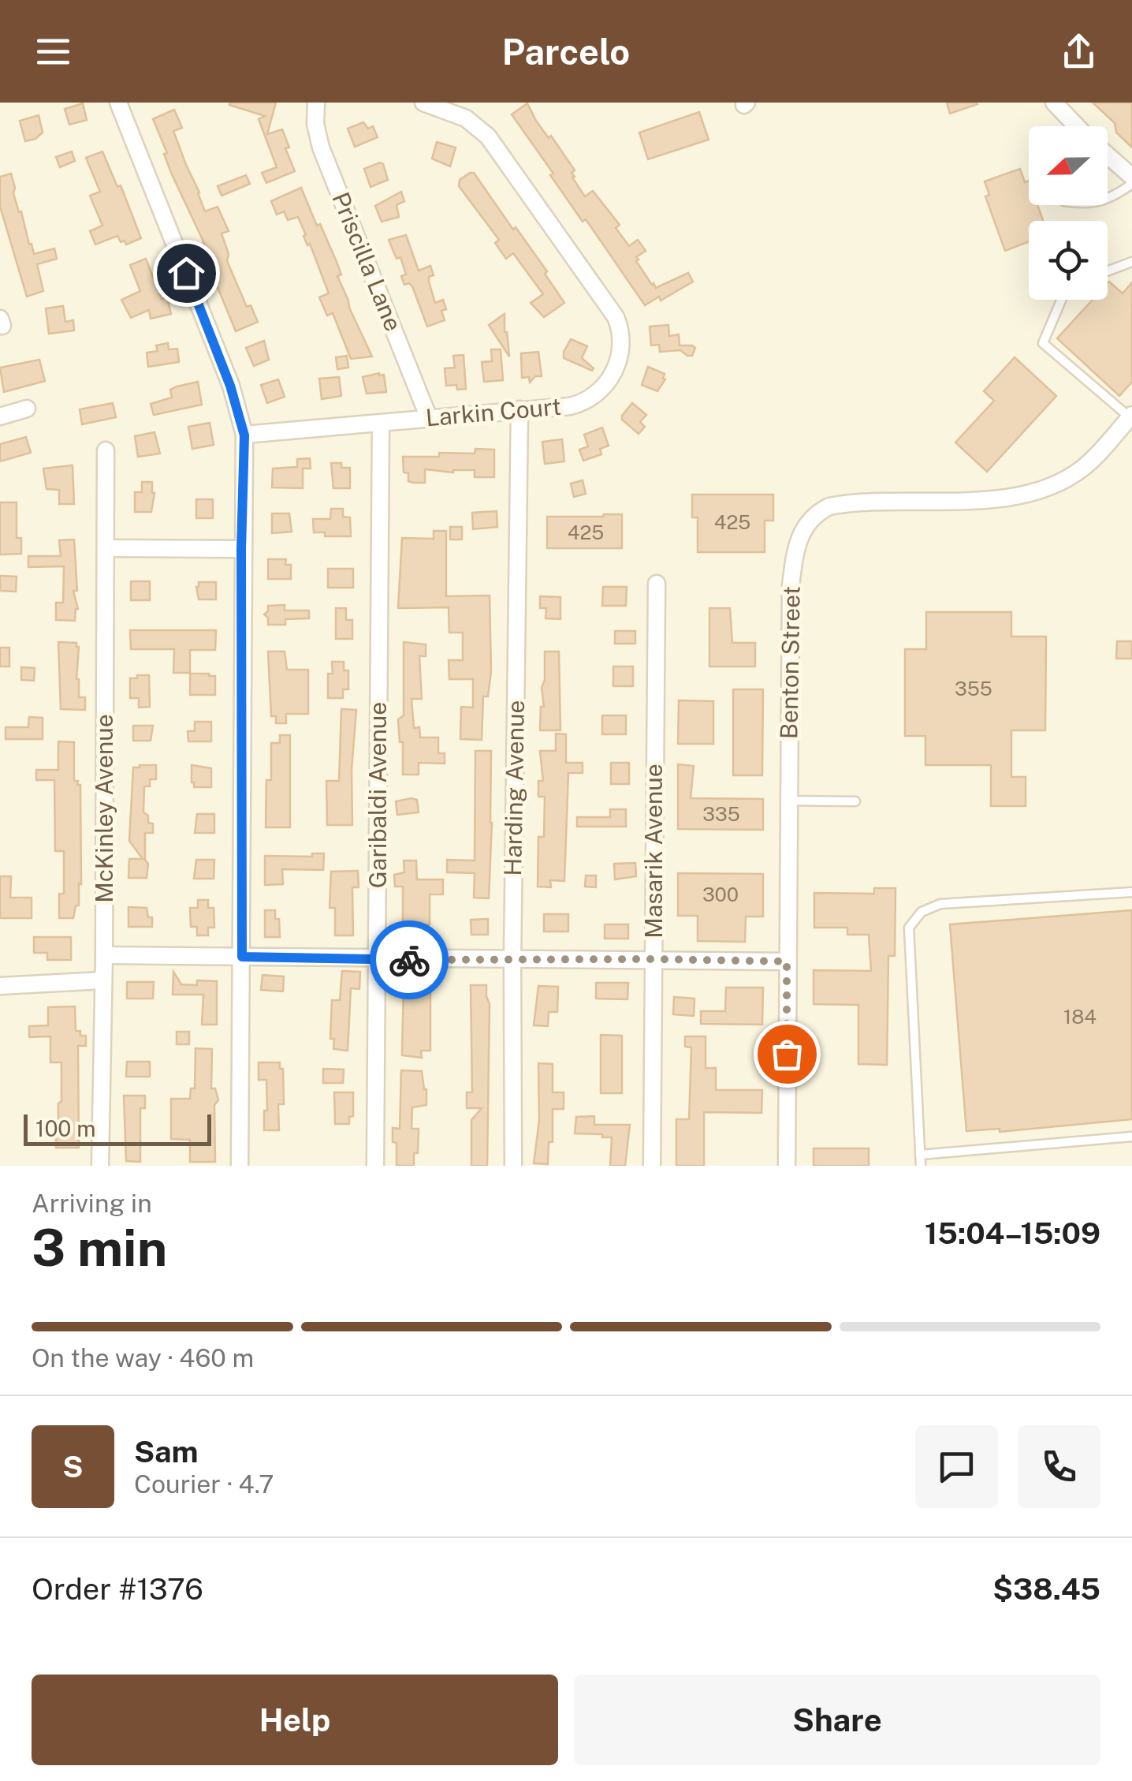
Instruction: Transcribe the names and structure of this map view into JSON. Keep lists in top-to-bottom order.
{
  "streets": {
    "street": [
      "Priscilla Lane",
      "Larkin Court",
      "Benton Street",
      "Harding Avenue",
      "Garibaldi Avenue",
      "McKinley Avenue",
      "Masarik Avenue"
    ]
  },
  "crossings": [
    ["Priscilla Lane", "Larkin Court"],
    ["Larkin Court", "Harding Avenue"],
    ["Larkin Court", "Garibaldi Avenue"]
  ],
  "house_numbers": [
    "425",
    "425",
    "355",
    "335",
    "300",
    "184"
  ],
  "scale_bar": "100 m",
  "north": "left",
  "page": {
    "header": "Parcelo",
    "scale": "100 m",
    "heading": ["3 min", "Arriving in", "15:04–15:09"],
    "panel": [
      "Sam",
      "Courier · 4.7",
      "Order #1376",
      "$38.45"
    ],
    "bar": "On the way · 460 m",
    "round": "S",
    "buttons": ["Help", "Share"]
  }
}
